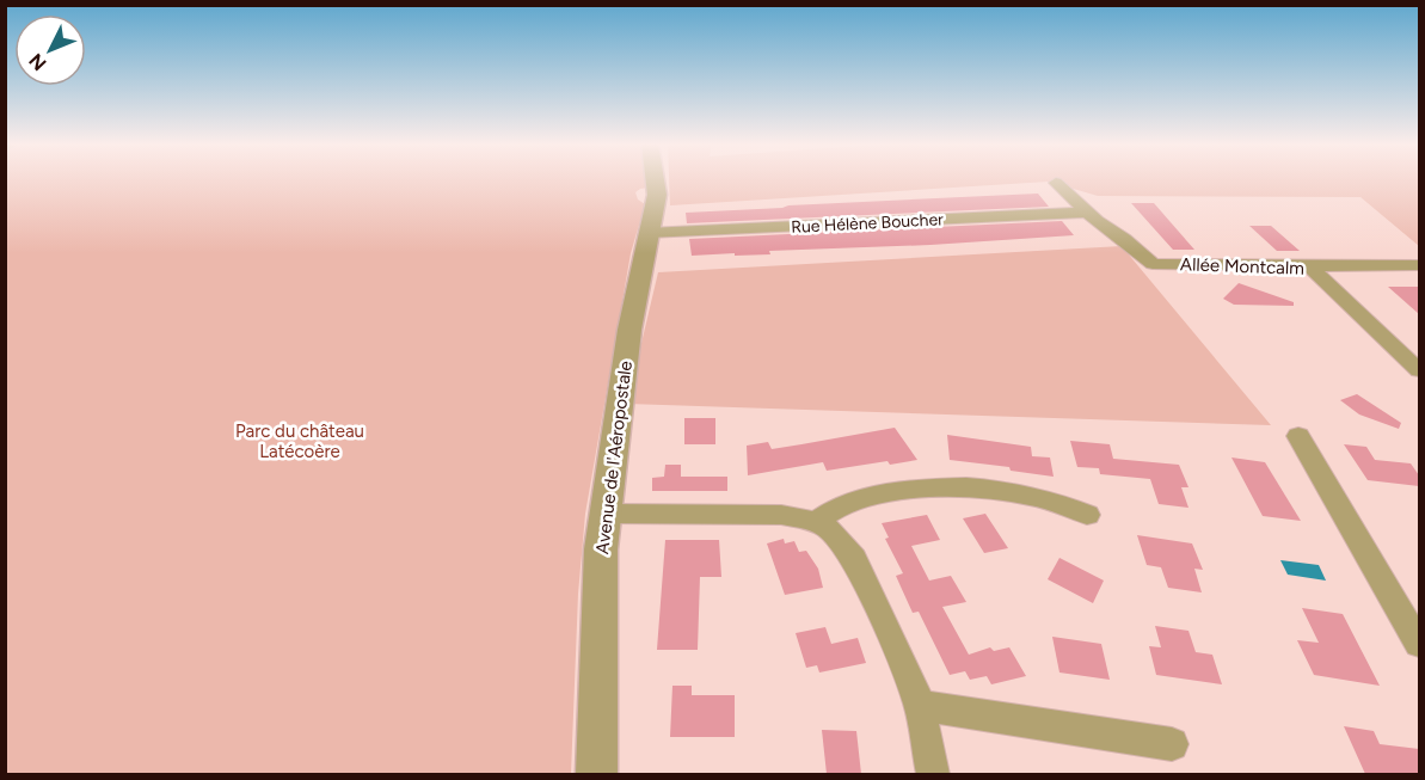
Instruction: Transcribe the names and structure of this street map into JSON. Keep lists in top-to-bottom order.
{
  "streets": {
    "street": ["Rue Hélène Boucher", "Allée Montcalm", "Avenue de l'Aéropostale"]
  },
  "crossings": [
    ["Rue Hélène Boucher", "Allée Montcalm"],
    ["Rue Hélène Boucher", "Avenue de l'Aéropostale"]
  ],
  "parks": ["Parc du château Latécoère"],
  "north": "bottom left"
}
